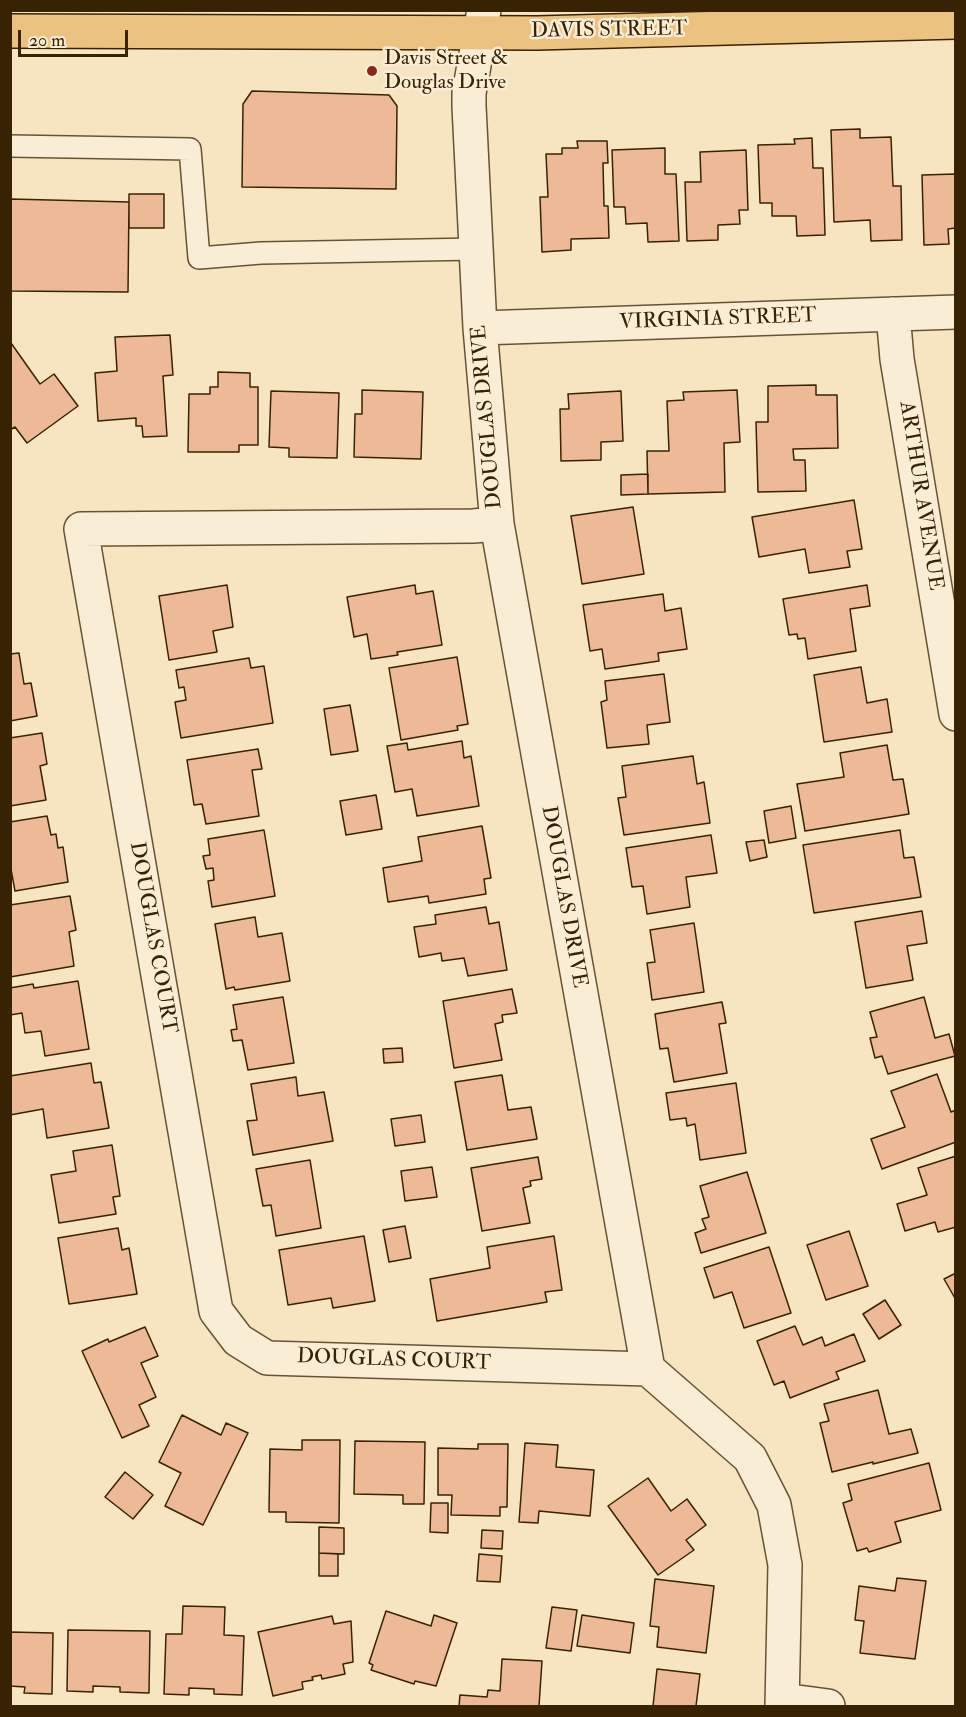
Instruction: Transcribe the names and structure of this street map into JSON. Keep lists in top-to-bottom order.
{
  "streets": {
    "main road": ["DAVIS STREET"],
    "street": [
      "VIRGINIA STREET",
      "DOUGLAS DRIVE",
      "ARTHUR AVENUE",
      "DOUGLAS COURT"
    ]
  },
  "crossings": [
    ["DAVIS STREET", "DOUGLAS DRIVE"],
    ["VIRGINIA STREET", "DOUGLAS DRIVE"],
    ["VIRGINIA STREET", "ARTHUR AVENUE"],
    ["DOUGLAS DRIVE", "DOUGLAS COURT"]
  ],
  "places": ["Davis Street & Douglas Drive"],
  "scale_bar": "20 m"
}
